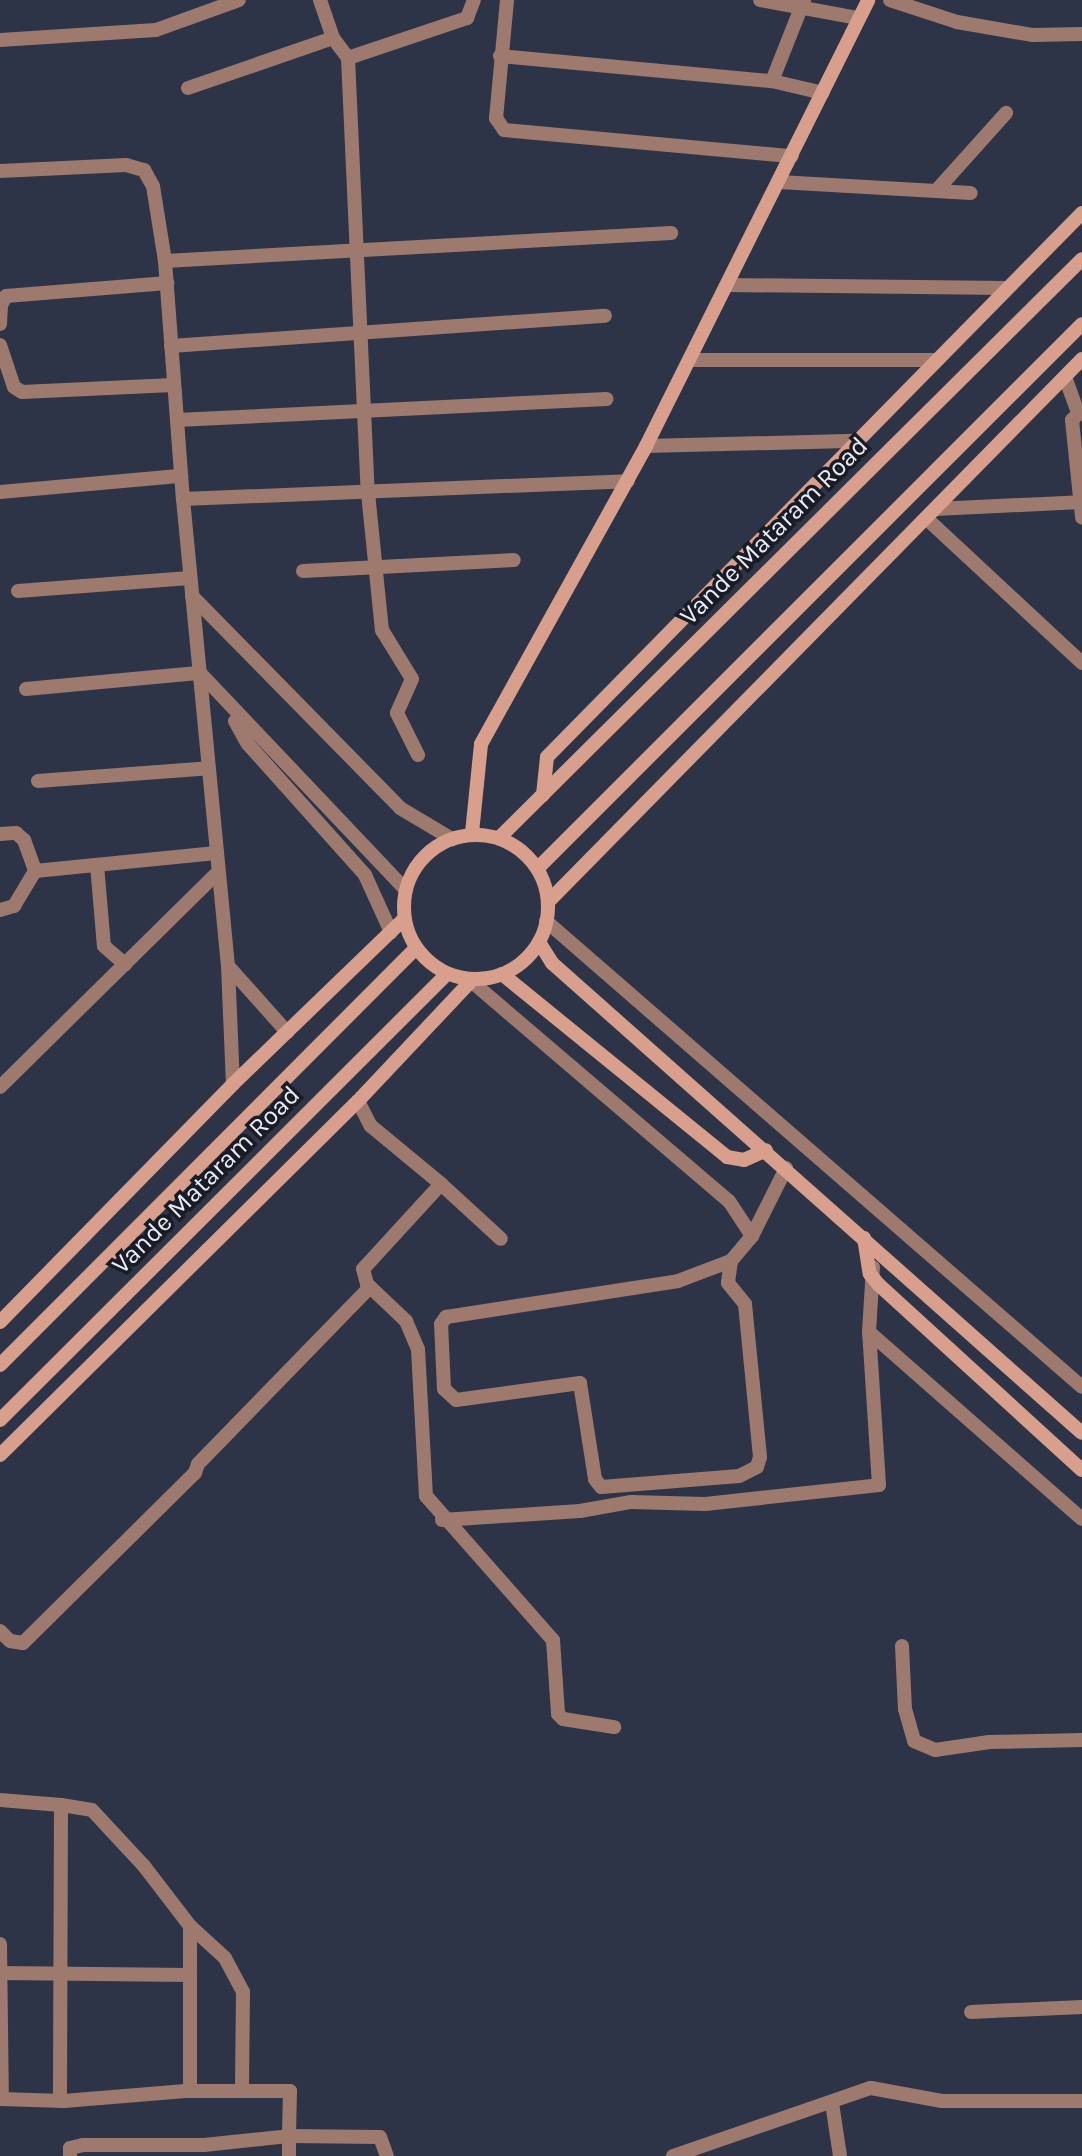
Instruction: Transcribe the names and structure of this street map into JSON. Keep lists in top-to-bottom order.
{
  "streets": {
    "street": ["Vande Mataram Road"]
  }
}
